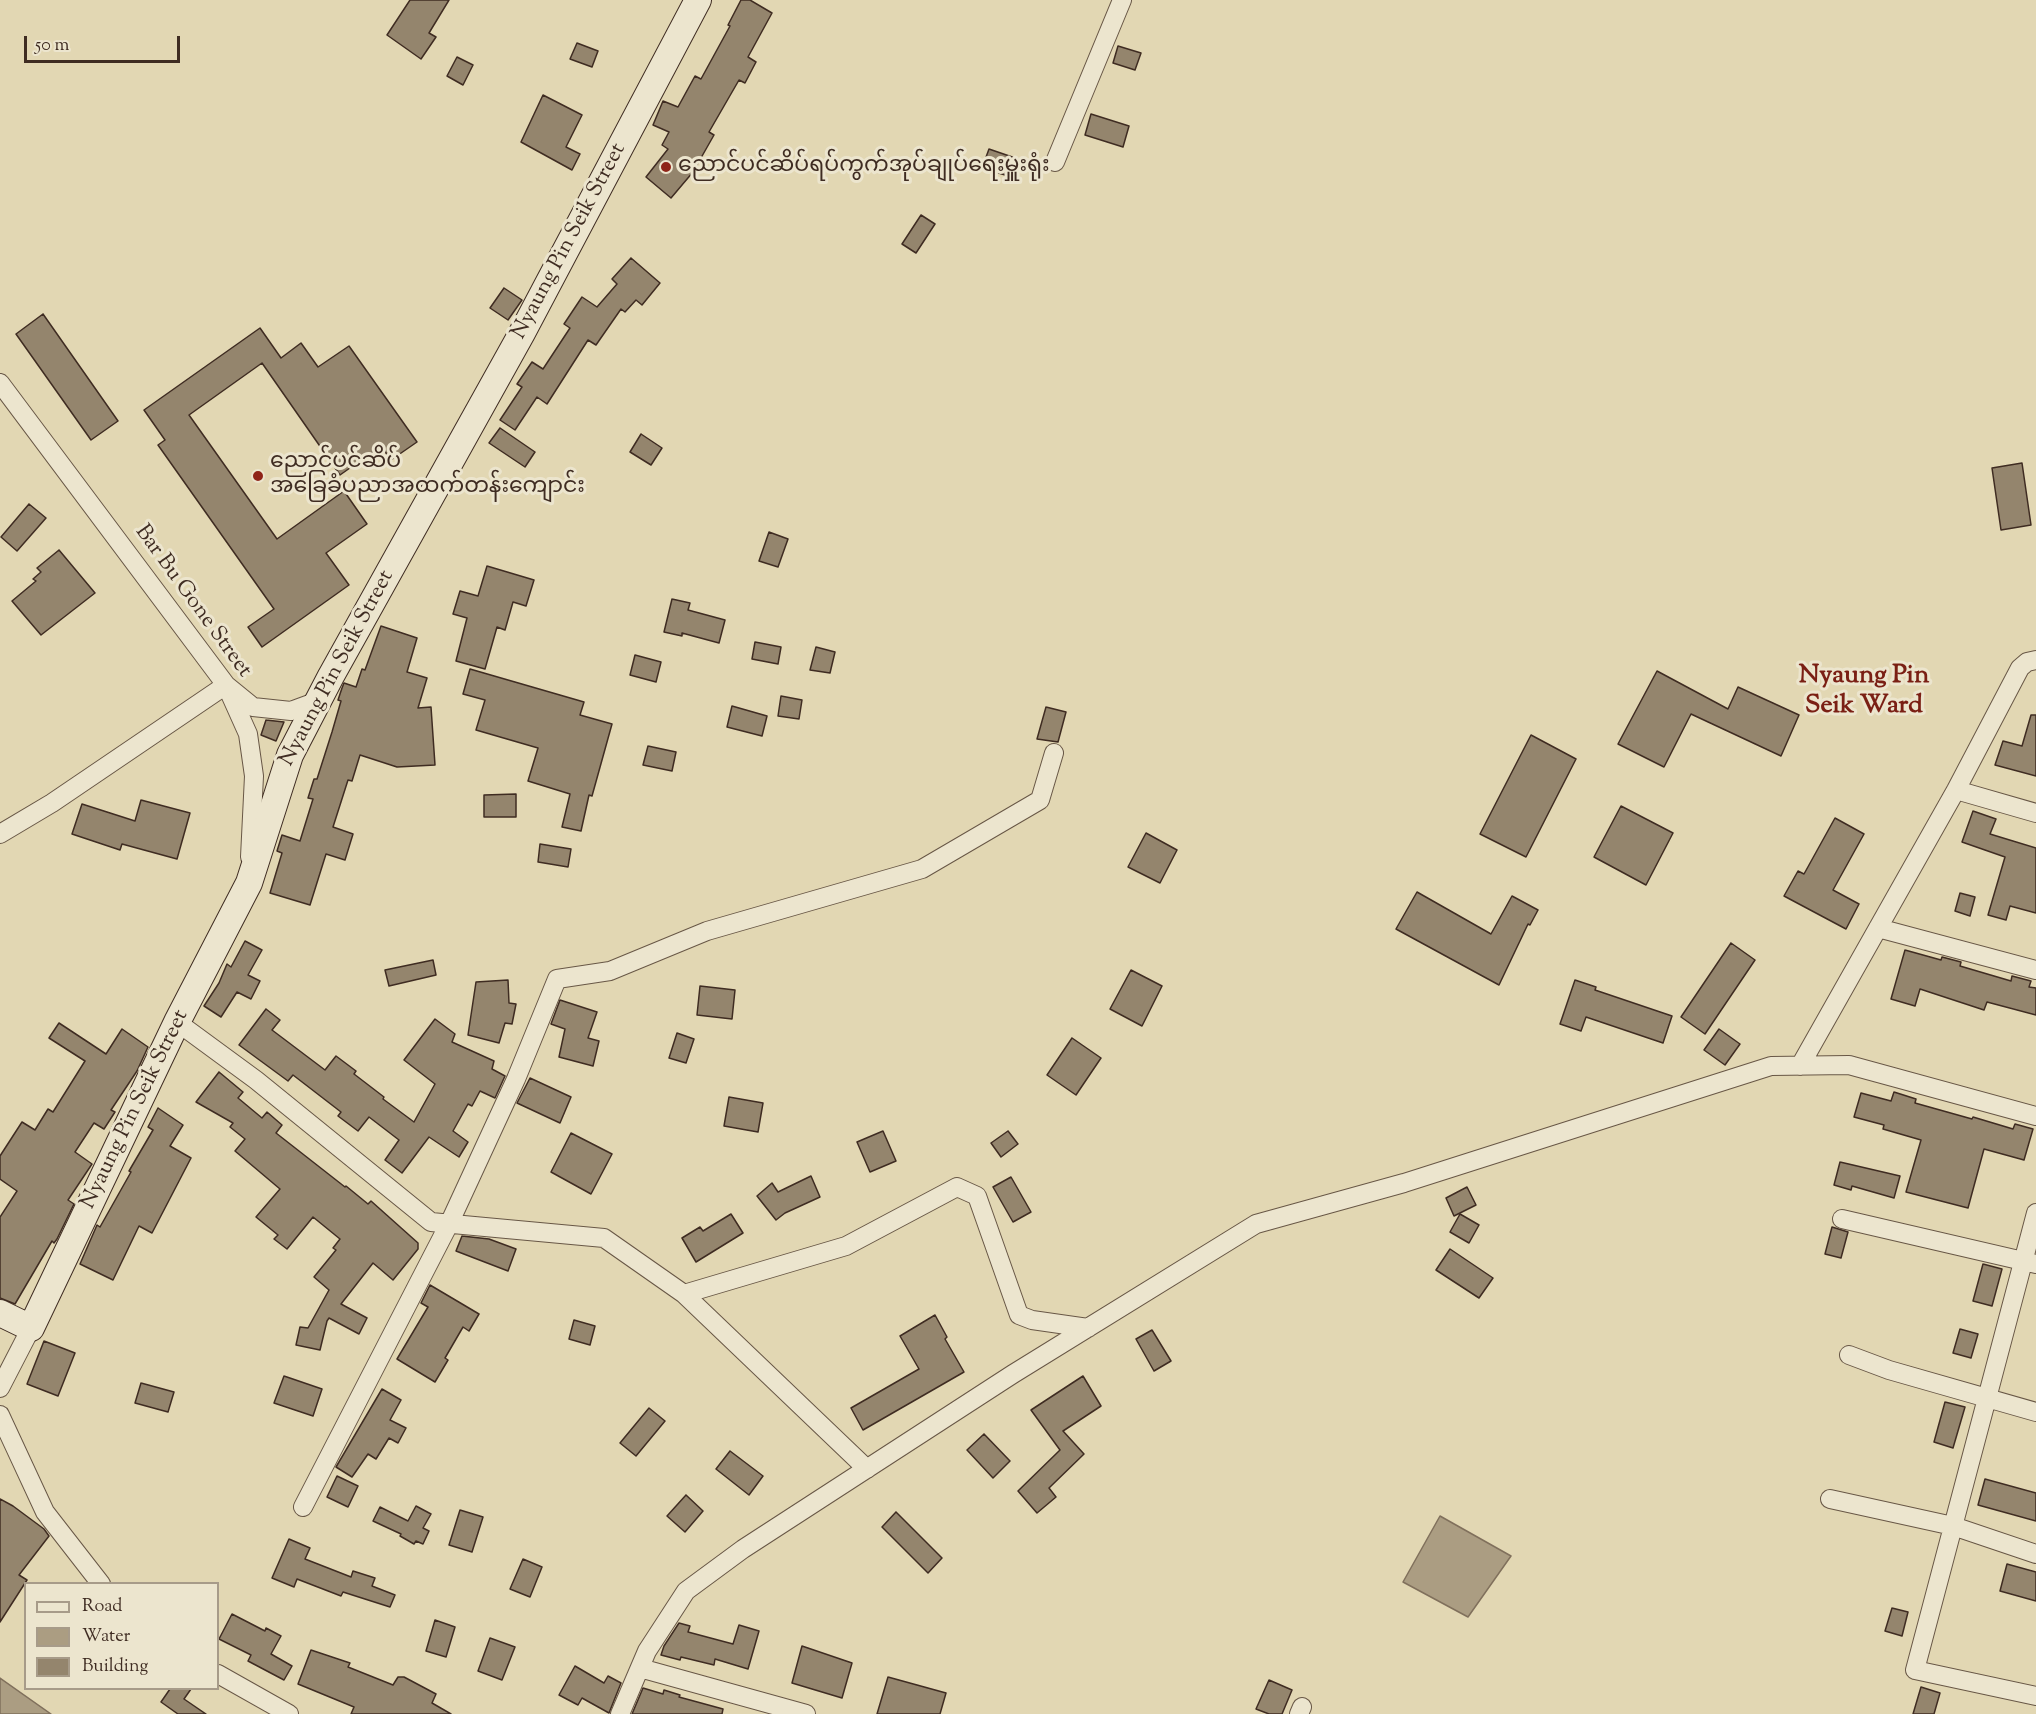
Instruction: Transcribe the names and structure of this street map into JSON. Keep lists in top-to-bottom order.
{
  "streets": {
    "street": ["Nyaung Pin Seik Street", "Bar Bu Gone Street"]
  },
  "crossings": [
    ["Nyaung Pin Seik Street", "Bar Bu Gone Street"]
  ],
  "districts": ["Nyaung Pin Seik Ward"],
  "places": ["ညောင်ပင်ဆိပ်ရပ်ကွက်အုပ်ချုပ်ရေးမှူးရုံး", "ညောင်ပင်ဆိပ် အခြေခံပညာအထက်တန်းကျောင်း"],
  "legend": ["Road", "Water", "Building"],
  "scale_bar": "50 m"
}
